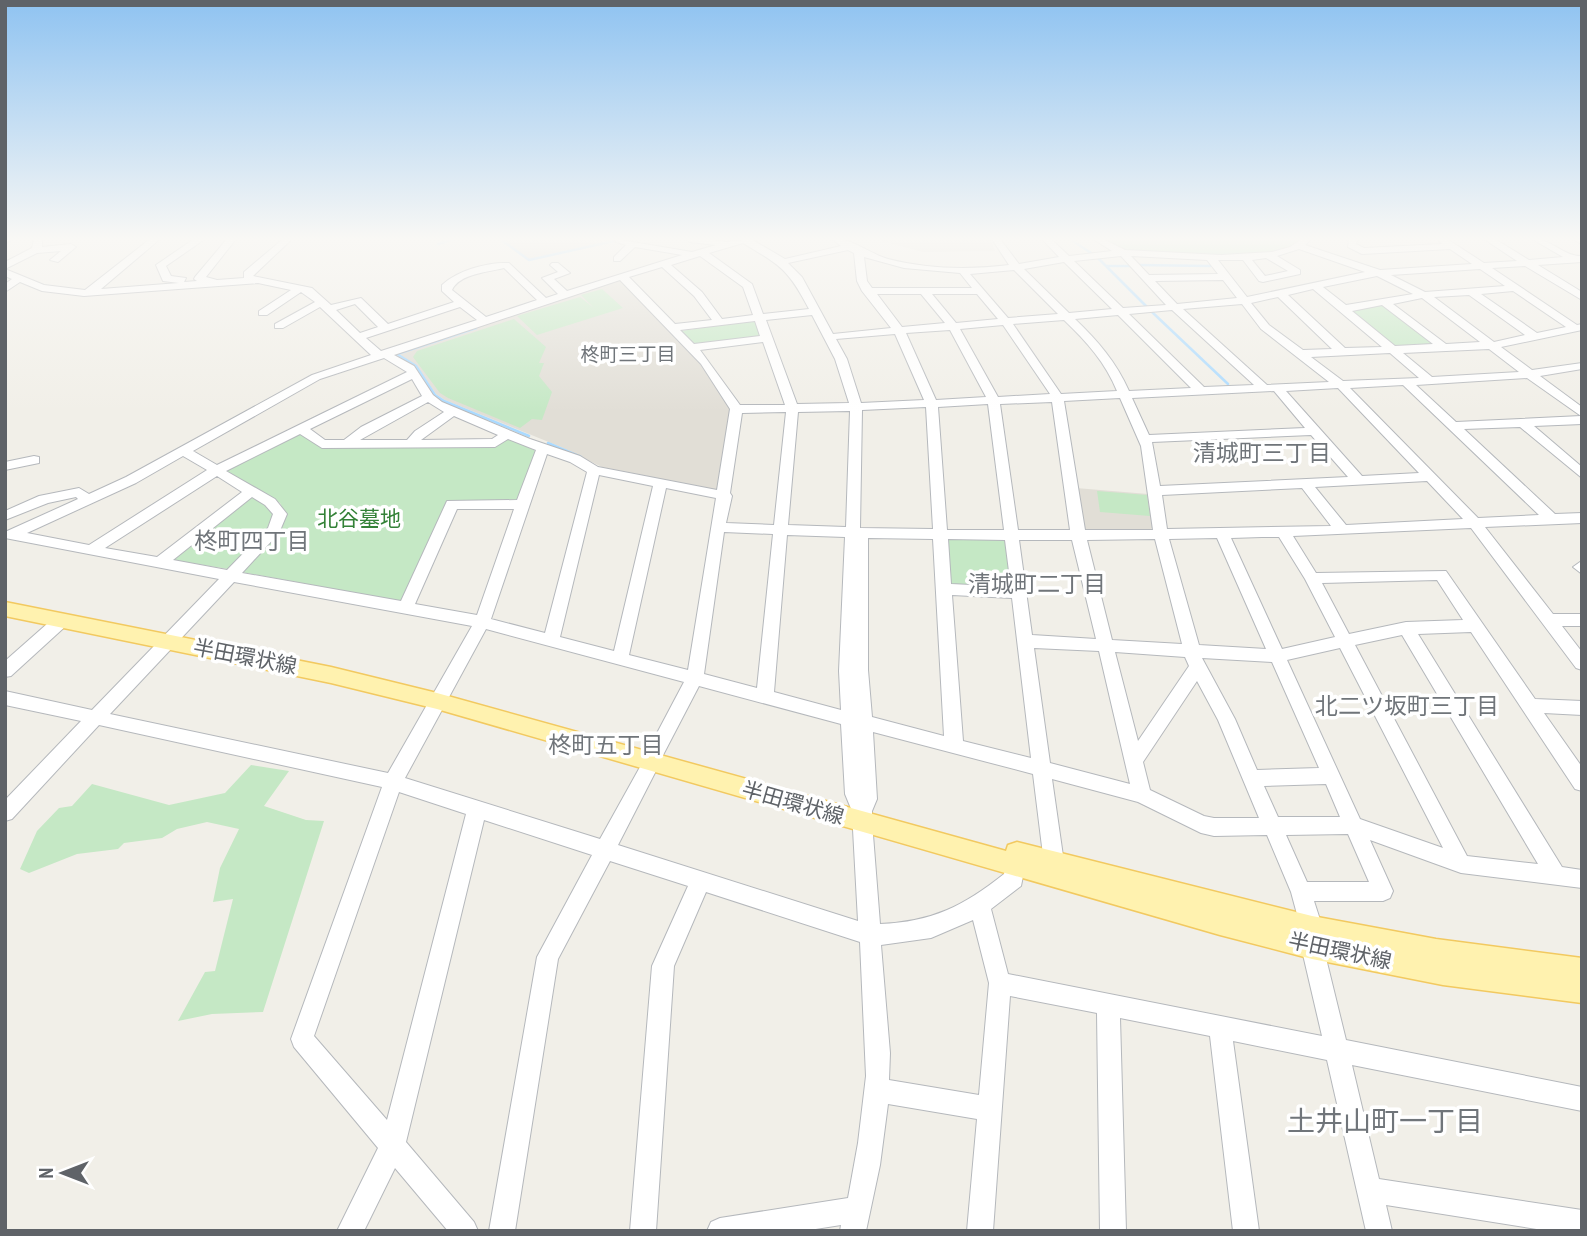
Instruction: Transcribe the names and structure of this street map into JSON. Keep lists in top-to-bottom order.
{
  "streets": {
    "main road": ["半田環状線"]
  },
  "districts": [
    "柊町三丁目",
    "清城町三丁目",
    "柊町四丁目",
    "清城町二丁目",
    "北二ツ坂町三丁目",
    "柊町五丁目",
    "土井山町一丁目"
  ],
  "parks": ["北谷墓地"],
  "north": "left"
}
